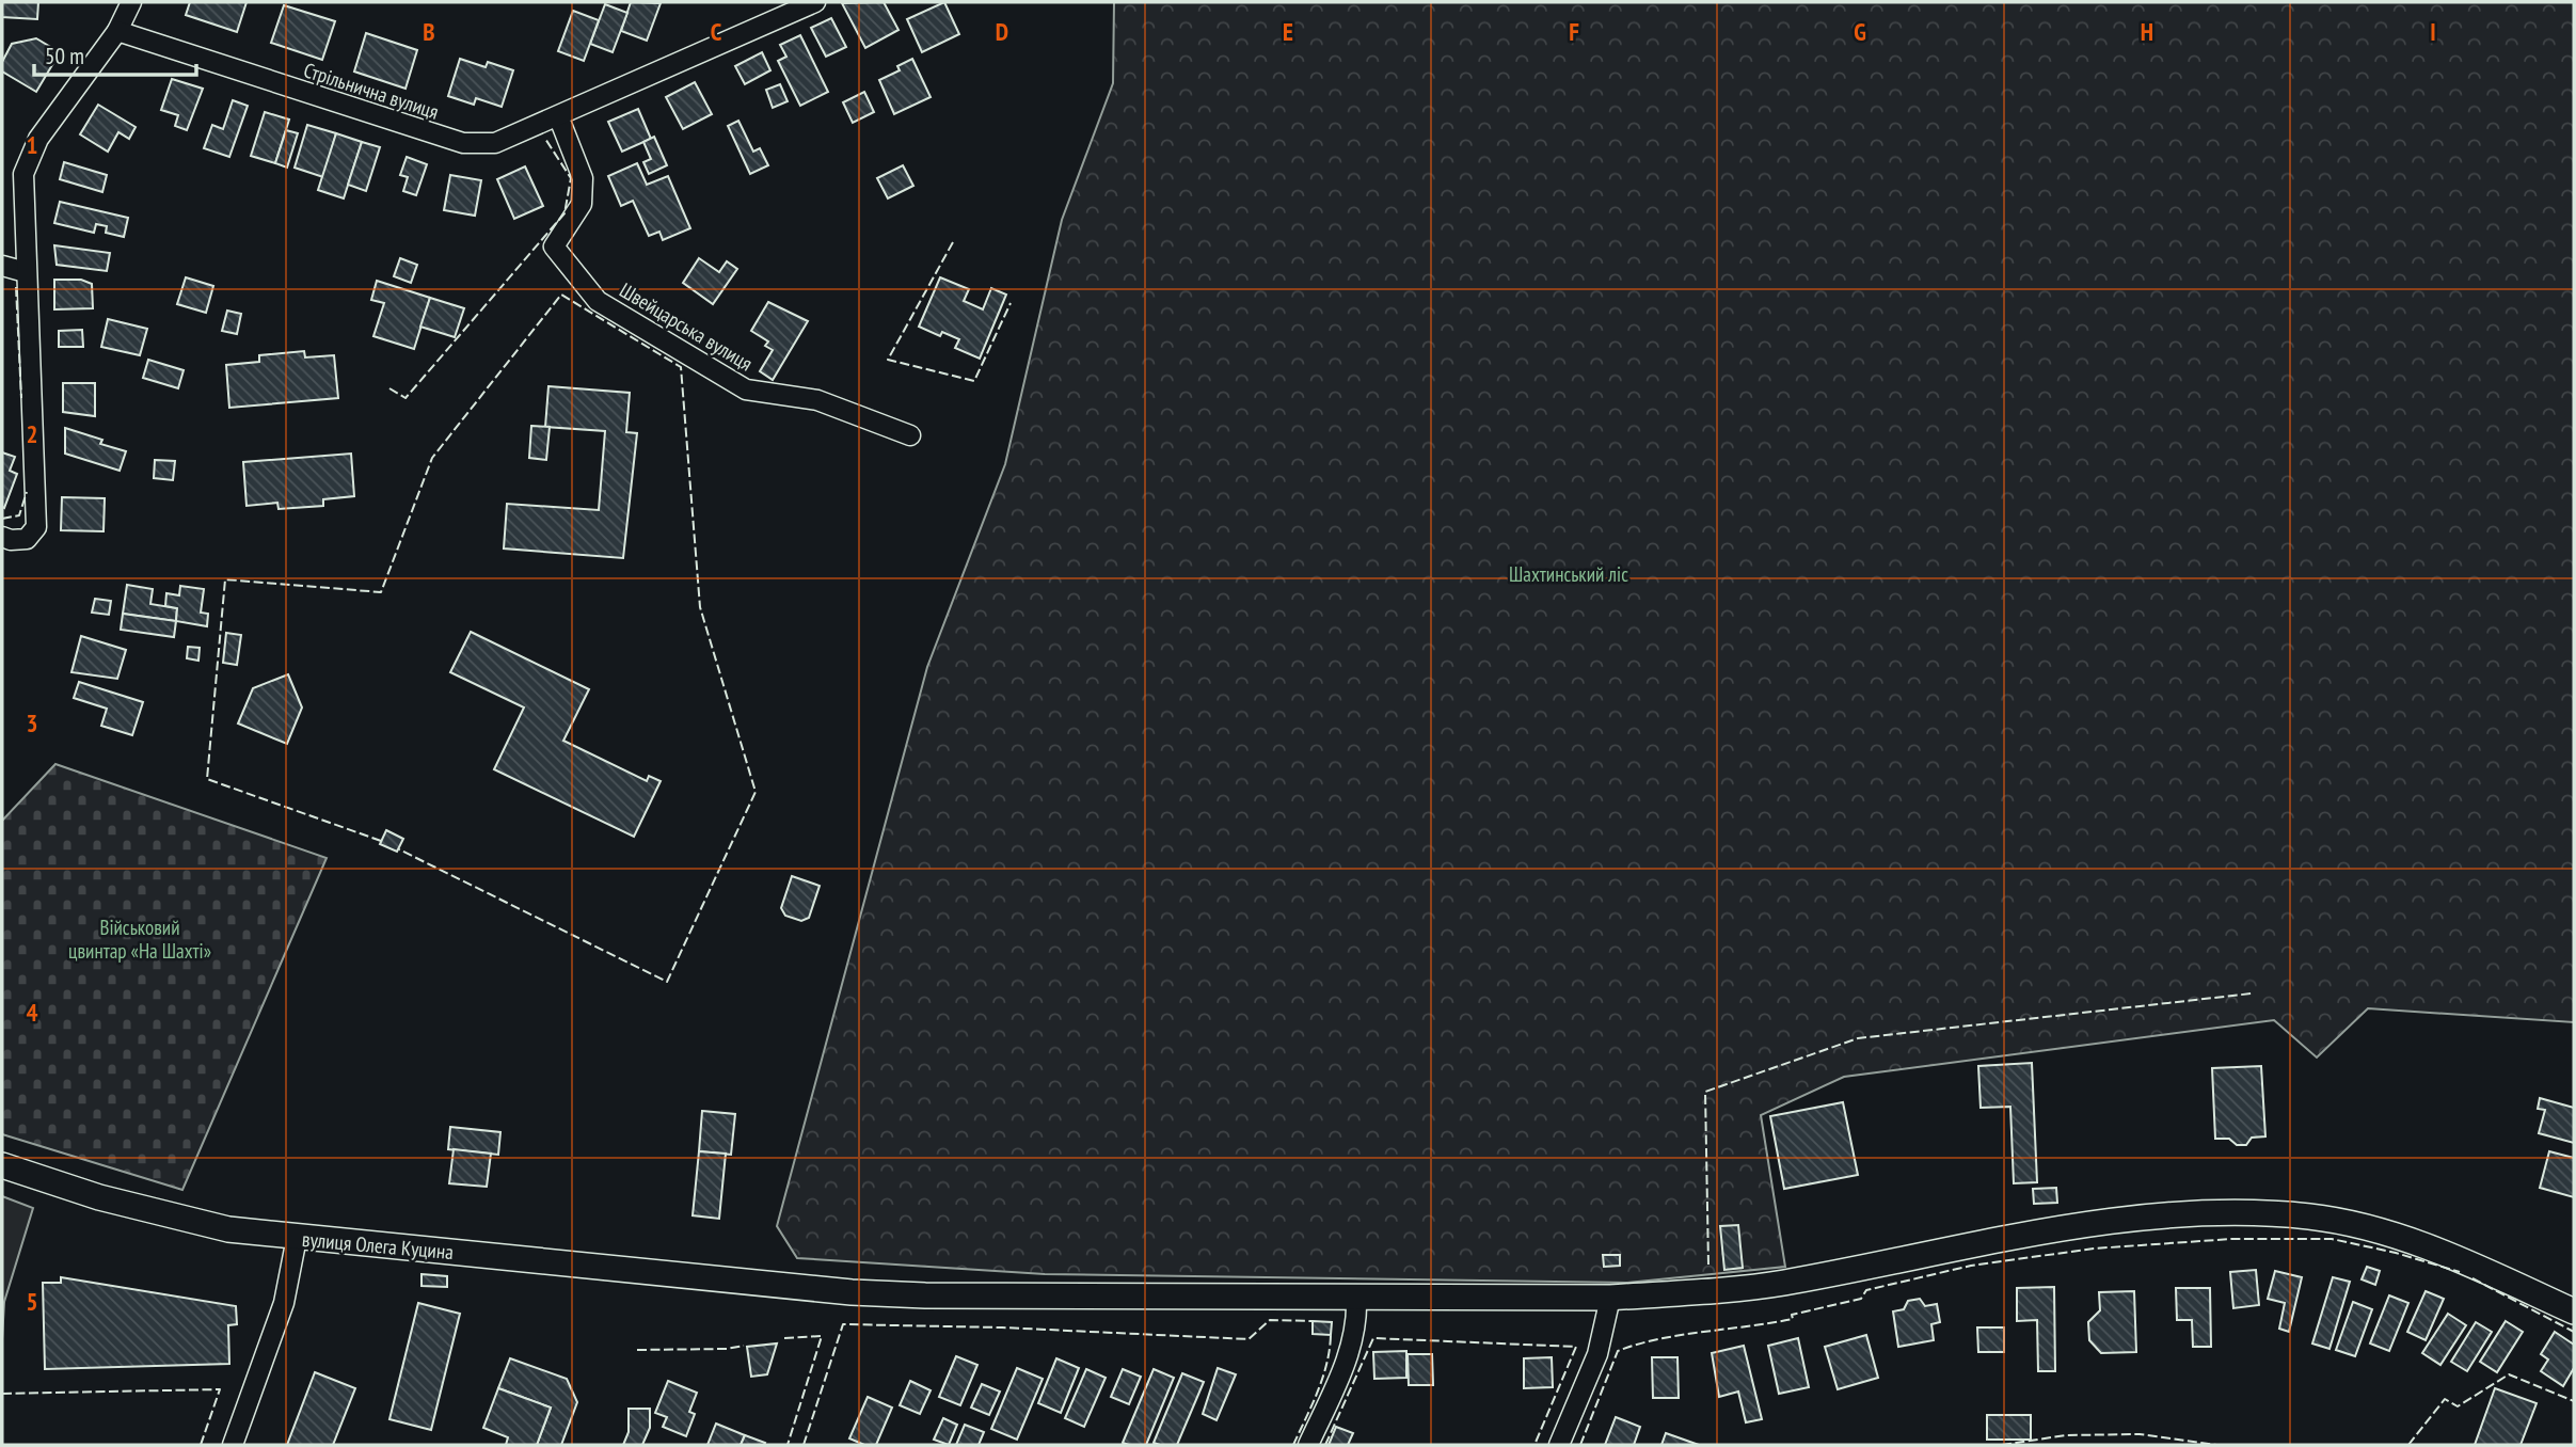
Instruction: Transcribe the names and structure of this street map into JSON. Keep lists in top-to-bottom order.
{
  "streets": {
    "street": ["Стрільнична вулиця", "Швейцарська вулиця", "вулиця Олега Куцина"]
  },
  "crossings": [
    ["Стрільнична вулиця", "Швейцарська вулиця"]
  ],
  "parks": ["Шахтинський ліс", "Військовий цвинтар «На Шахті»"],
  "scale_bar": "50 m",
  "grid": {
    "columns": [
      "B",
      "C",
      "D",
      "E",
      "F",
      "G",
      "H",
      "I"
    ],
    "rows": [
      "1",
      "2",
      "3",
      "4",
      "5"
    ]
  }
}
